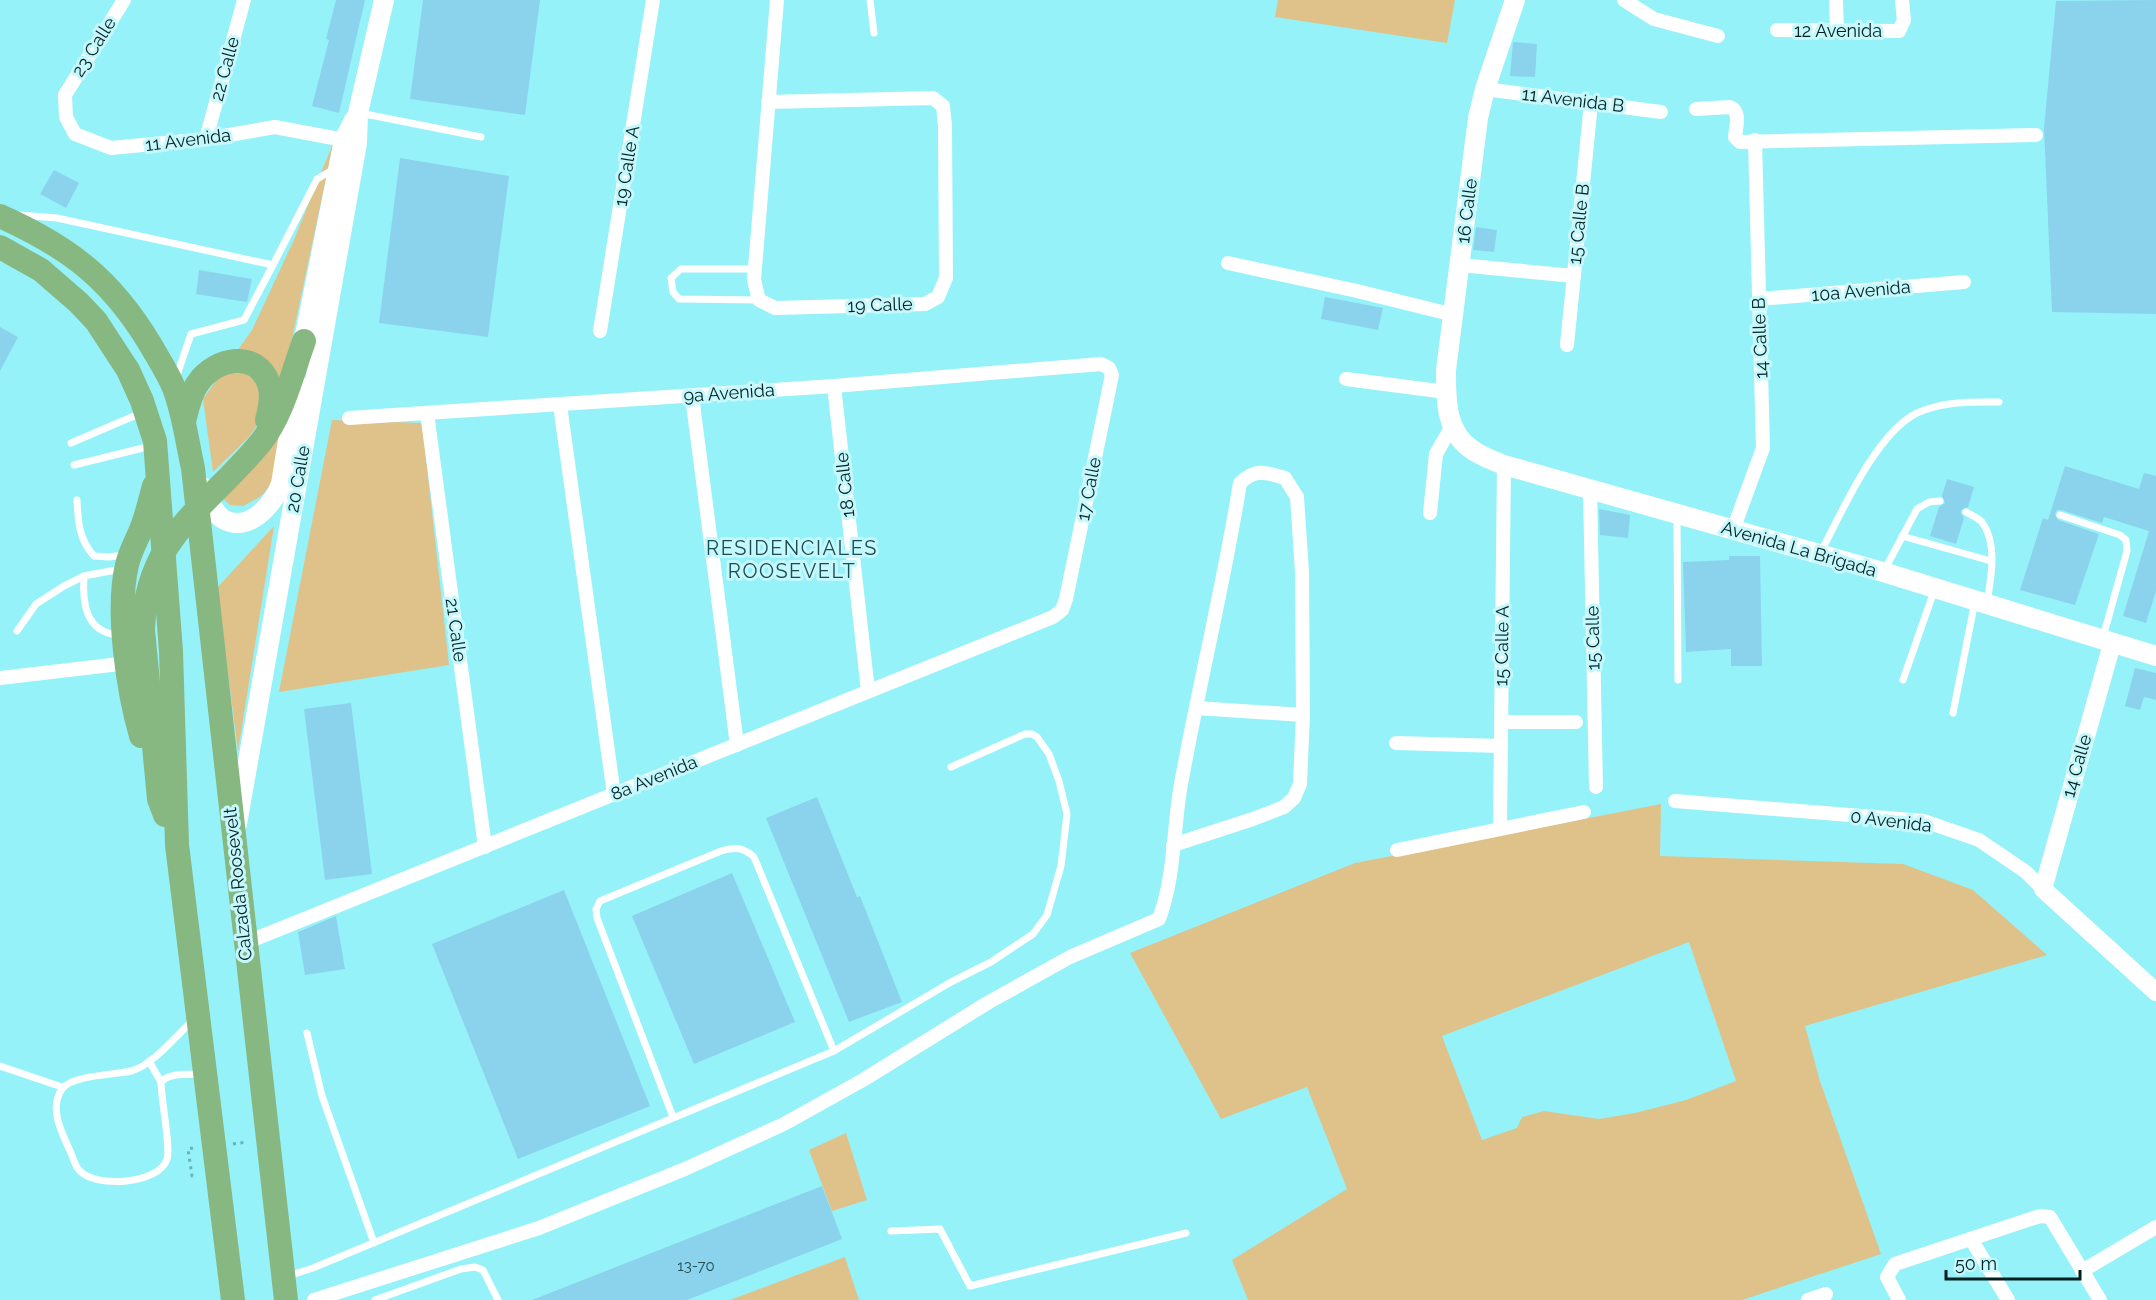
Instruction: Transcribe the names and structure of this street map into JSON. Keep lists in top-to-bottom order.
{
  "streets": {
    "highway": ["Calzada Roosevelt"],
    "main road": ["16 Calle", "20 Calle", "Avenida La Brigada"],
    "street": [
      "12 Avenida",
      "23 Calle",
      "22 Calle",
      "11 Avenida B",
      "11 Avenida",
      "19 Calle A",
      "15 Calle B",
      "10a Avenida",
      "19 Calle",
      "14 Calle B",
      "9a Avenida",
      "18 Calle",
      "17 Calle",
      "21 Calle",
      "15 Calle",
      "15 Calle A",
      "14 Calle",
      "8a Avenida",
      "0 Avenida"
    ]
  },
  "crossings": [
    ["23 Calle", "11 Avenida"],
    ["22 Calle", "11 Avenida"],
    ["11 Avenida B", "16 Calle"],
    ["11 Avenida B", "15 Calle B"],
    ["11 Avenida", "20 Calle"],
    ["16 Calle", "Avenida La Brigada"],
    ["10a Avenida", "14 Calle B"],
    ["14 Calle B", "Avenida La Brigada"],
    ["9a Avenida", "18 Calle"],
    ["9a Avenida", "17 Calle"],
    ["9a Avenida", "21 Calle"],
    ["20 Calle", "Calzada Roosevelt"],
    ["18 Calle", "8a Avenida"],
    ["17 Calle", "8a Avenida"],
    ["Avenida La Brigada", "15 Calle"],
    ["Avenida La Brigada", "15 Calle A"],
    ["Avenida La Brigada", "14 Calle"],
    ["21 Calle", "8a Avenida"],
    ["14 Calle", "0 Avenida"],
    ["8a Avenida", "Calzada Roosevelt"]
  ],
  "districts": ["RESIDENCIALES ROOSEVELT"],
  "house_numbers": ["13-70"],
  "scale_bar": "50 m"
}
